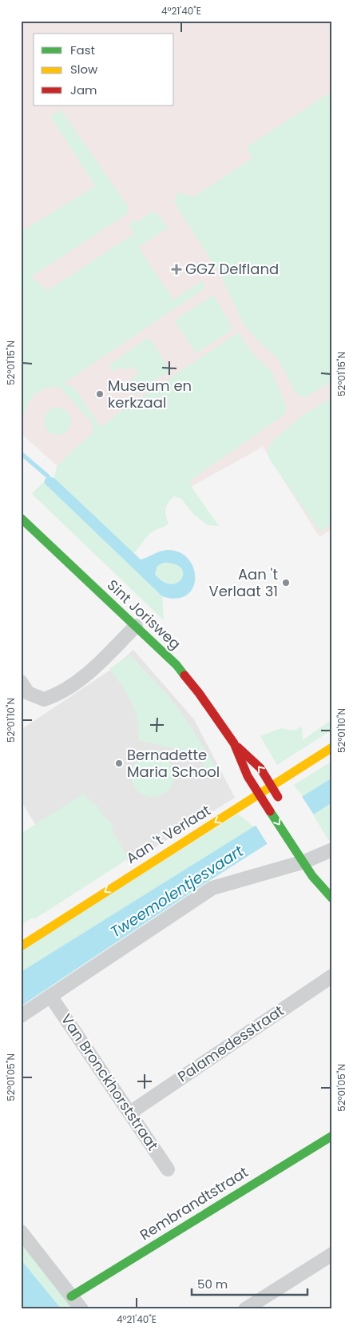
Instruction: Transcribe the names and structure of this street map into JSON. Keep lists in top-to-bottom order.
{
  "streets": {
    "street": [
      "Sint Jorisweg",
      "Aan 't Verlaat",
      "Palamedesstraat",
      "Van Bronckhorststraat",
      "Rembrandtstraat"
    ]
  },
  "crossings": [
    ["Sint Jorisweg", "Aan 't Verlaat"],
    ["Palamedesstraat", "Van Bronckhorststraat"]
  ],
  "water": ["Tweemolentjesvaart"],
  "places": {
    "health": ["GGZ Delfland"],
    "other": ["Museum en kerkzaal", "Aan 't Verlaat 31", "Bernadette Maria School"]
  },
  "legend": ["Fast", "Slow", "Jam"],
  "scale_bar": "50 m",
  "coordinates": [
    "4°21'40\"E",
    "52°01'15\"N",
    "52°01'10\"N",
    "52°01'05\"N"
  ]
}
